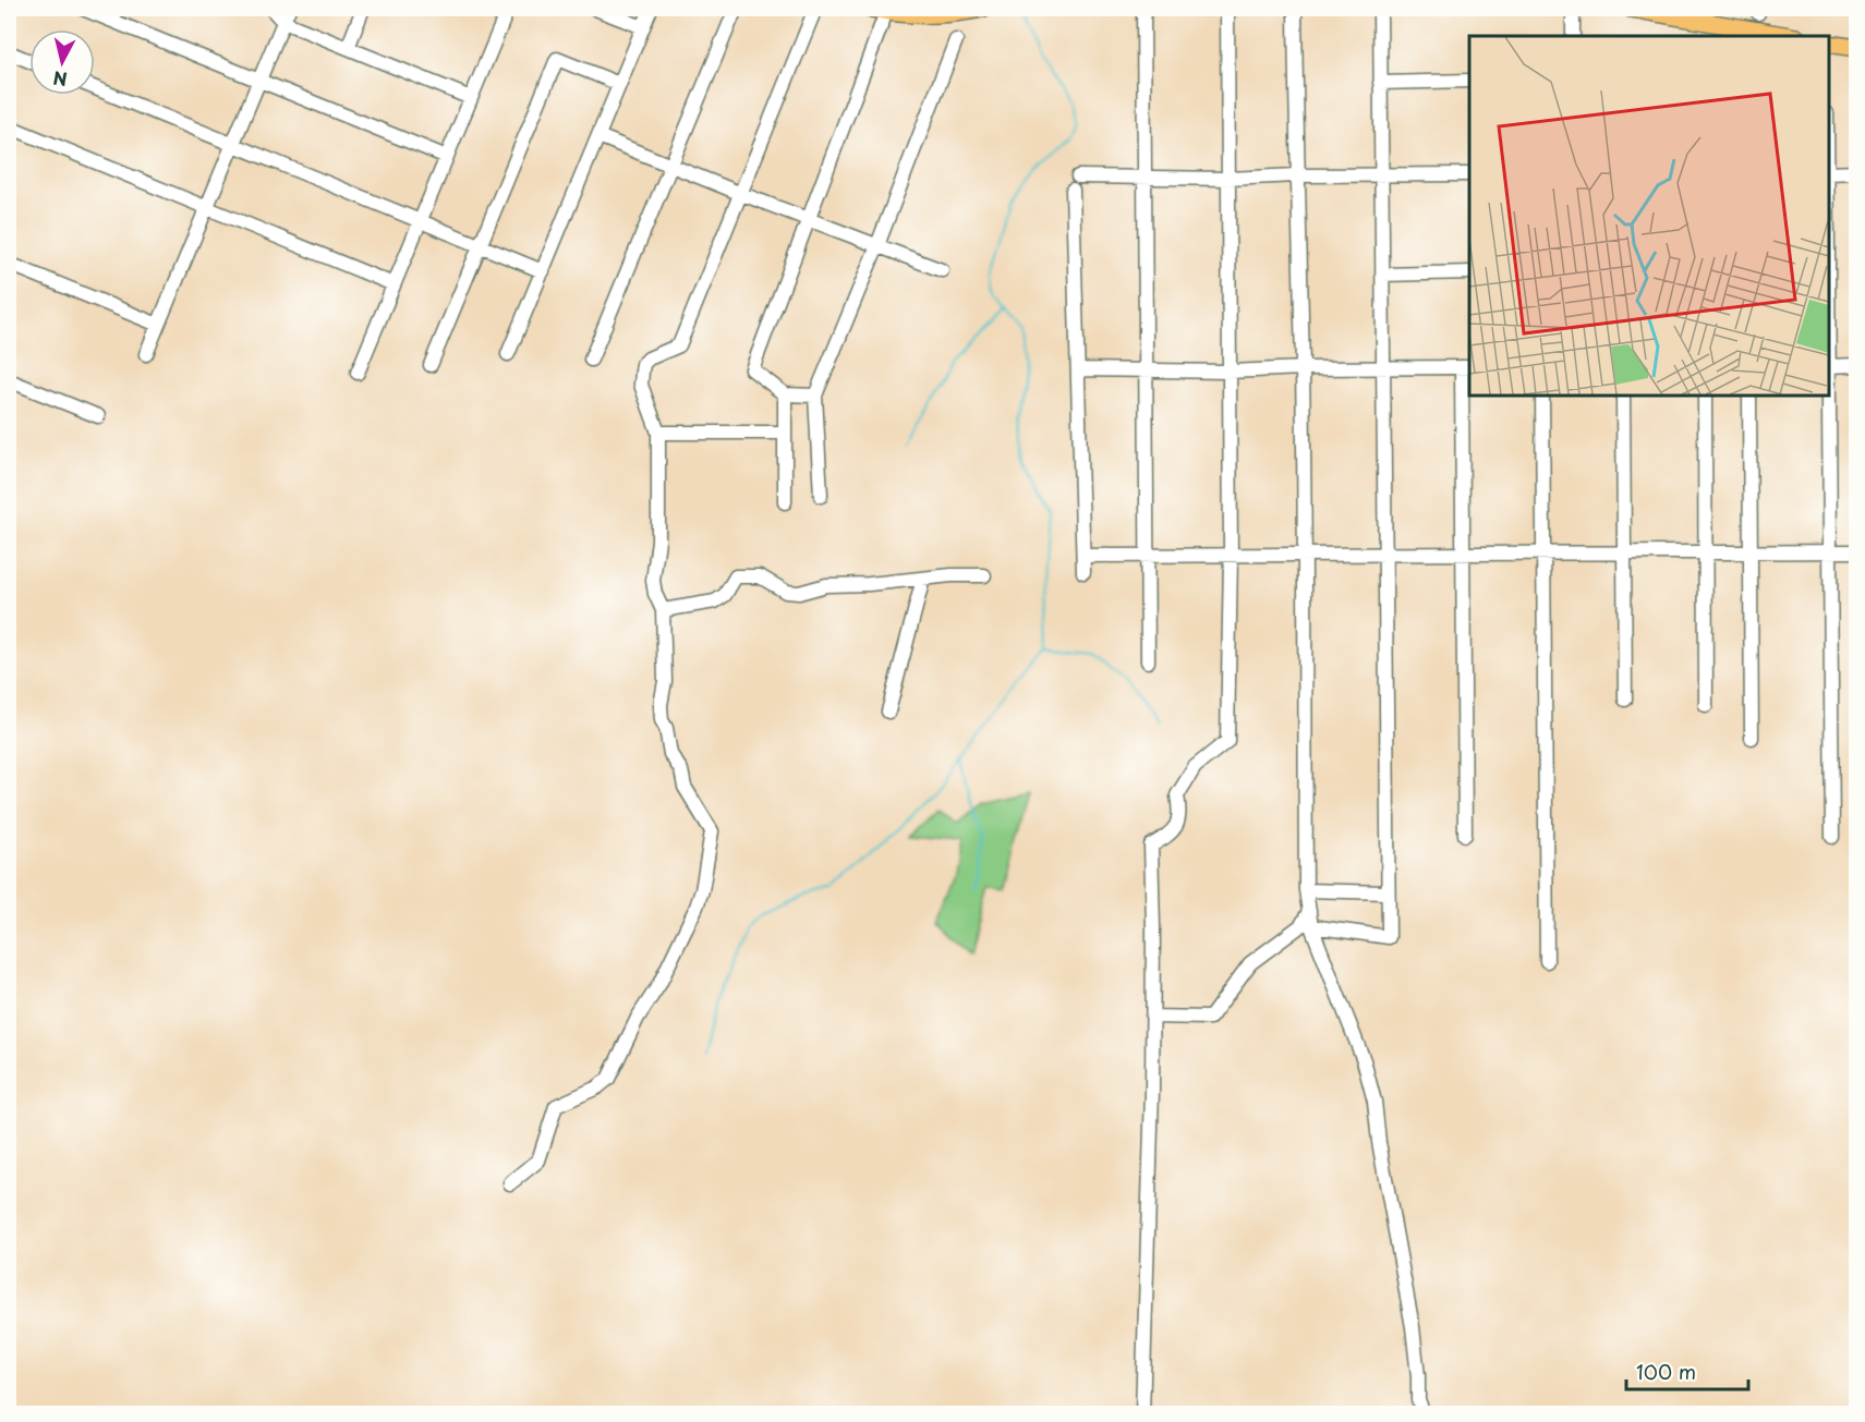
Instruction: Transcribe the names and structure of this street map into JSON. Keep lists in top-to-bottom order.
{
  "scale_bar": "100 m",
  "north": "bottom"
}
